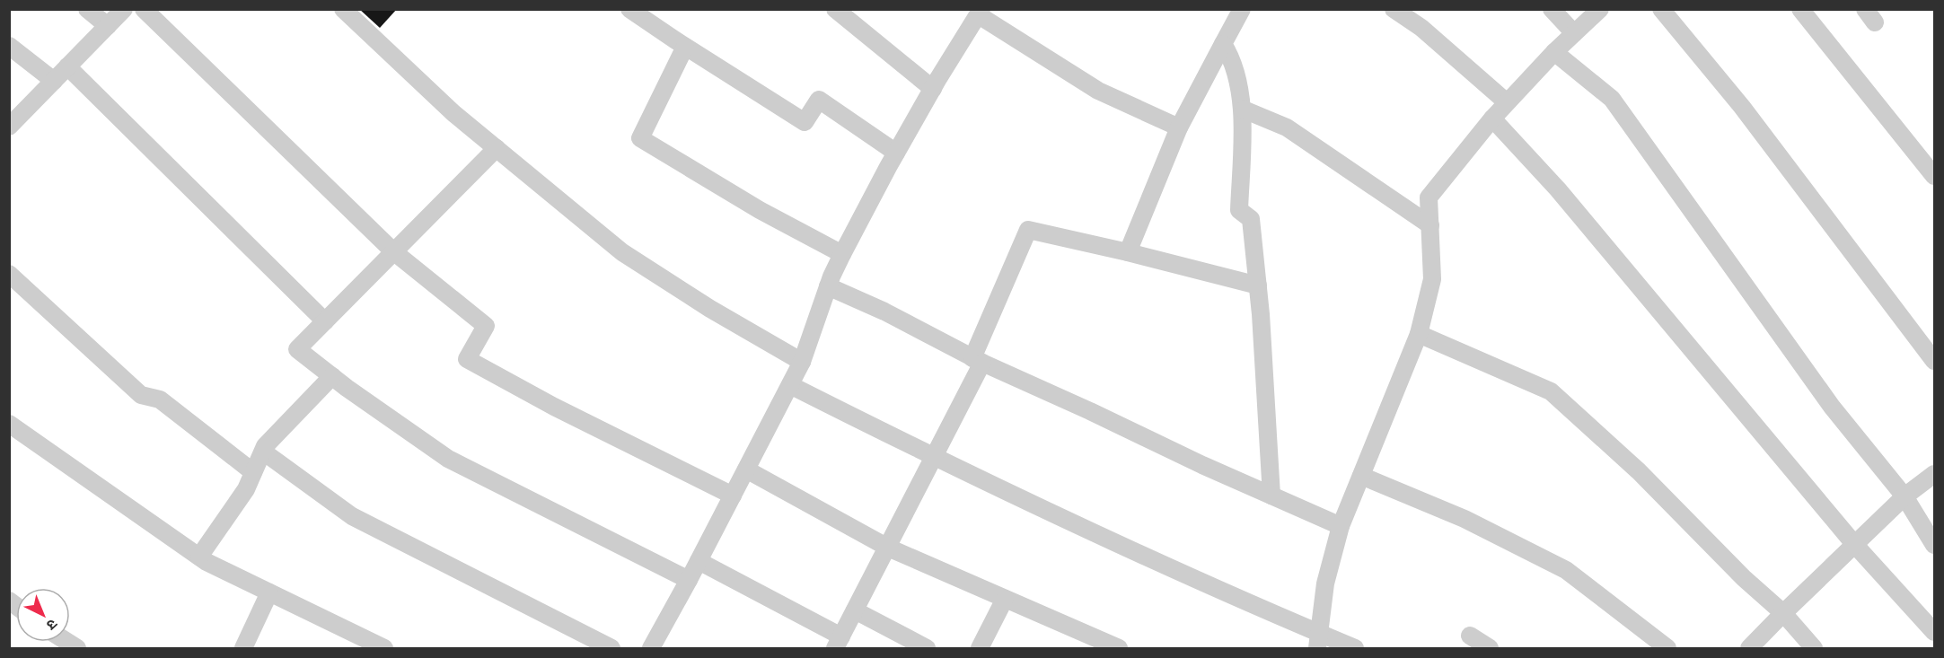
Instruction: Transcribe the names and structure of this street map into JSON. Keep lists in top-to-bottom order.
{
  "north": "bottom right"
}
